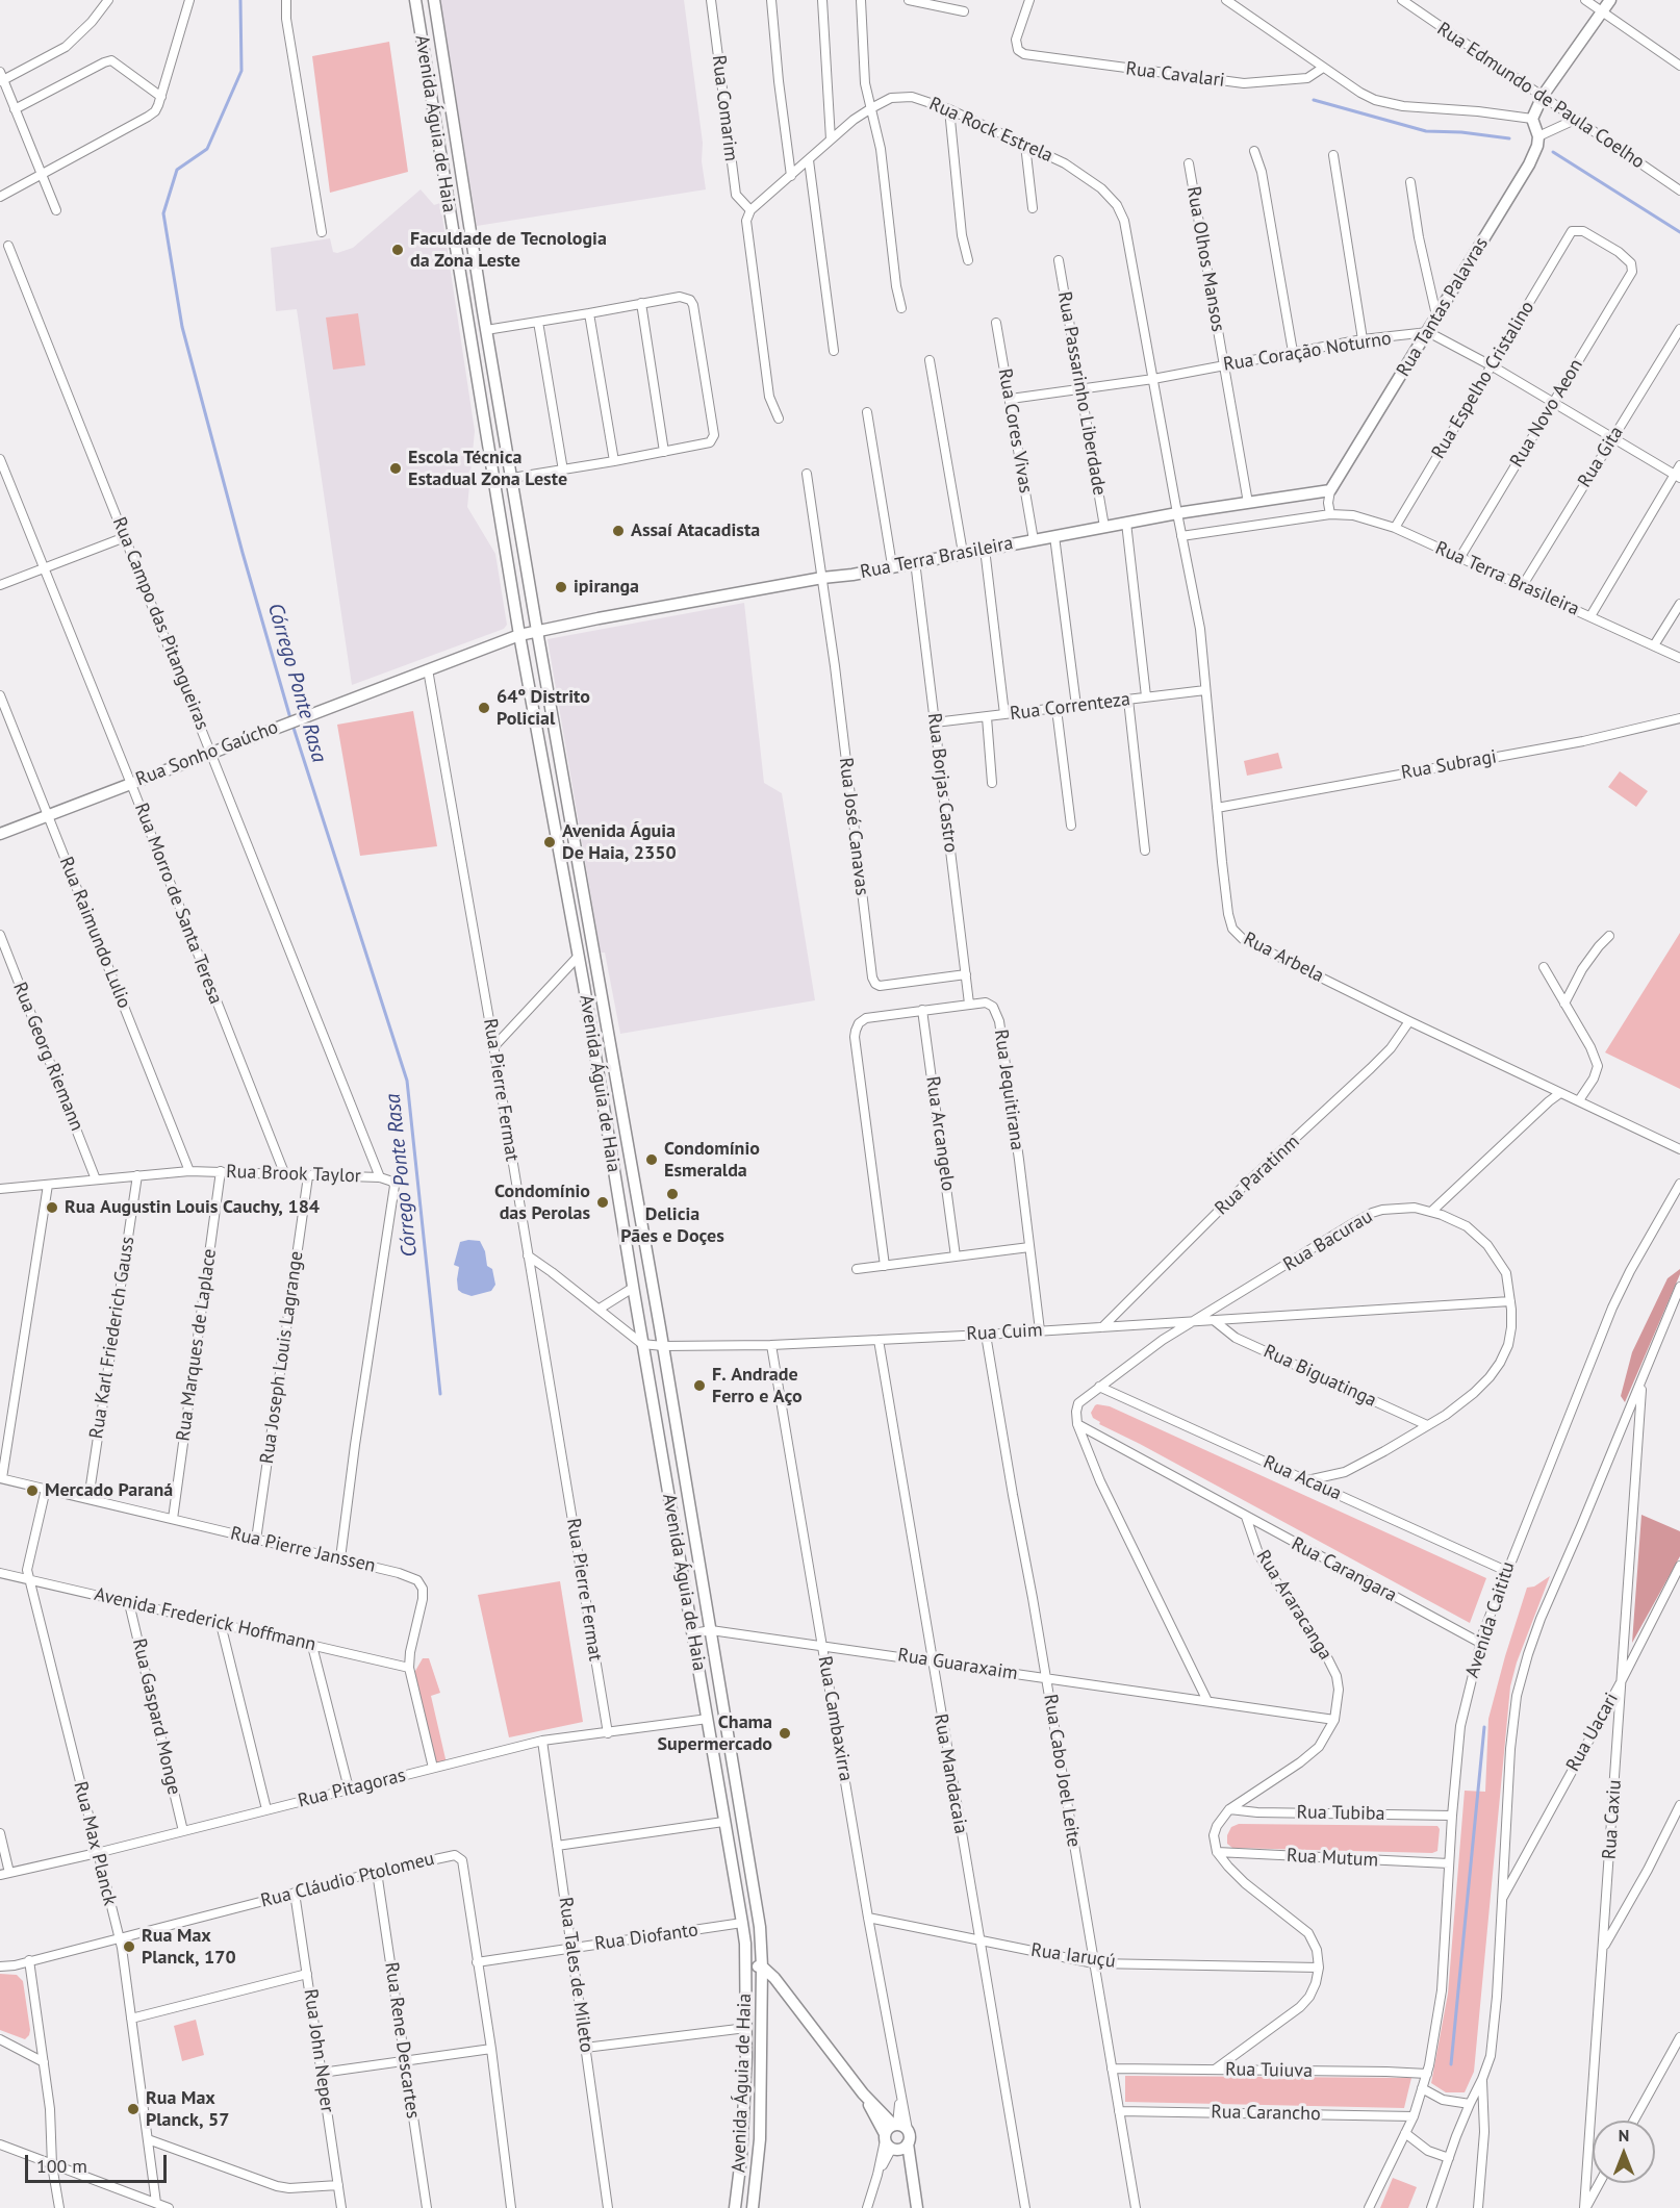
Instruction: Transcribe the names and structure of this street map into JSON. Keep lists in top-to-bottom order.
{
  "streets": {
    "main road": [
      "Avenida Águia de Haia",
      "Rua Tantas Palavras",
      "Rua Terra Brasileira",
      "Rua Sonho Gaúcho"
    ],
    "street": [
      "Rua Cavalari",
      "Rua Edmundo de Paula Coelho",
      "Rua Comarim",
      "Rua Rock Estrela",
      "Rua Olhos Mansos",
      "Rua Coração Noturno",
      "Rua Espelho Cristalino",
      "Rua Passarinho Liberdade",
      "Rua Novo Aeon",
      "Rua Cores Vivas",
      "Rua Gita",
      "Rua Campo das Pitangueiras",
      "Rua Correnteza",
      "Rua Subragi",
      "Rua Borjas Castro",
      "Rua José Canavas",
      "Rua Morro de Santa Teresa",
      "Rua Raimundo Lulio",
      "Rua Arbela",
      "Rua Georg Riemann",
      "Rua Pierre Fermat",
      "Rua Jequitirana",
      "Rua Arcangelo",
      "Rua Brook Taylor",
      "Rua Paratinm",
      "Rua Bacurau",
      "Rua Cuim",
      "Rua Karl Friederich Gauss",
      "Rua Marques de Laplace",
      "Rua Joseph Louis Lagrange",
      "Rua Biguatinga",
      "Rua Acaua",
      "Rua Pierre Janssen",
      "Rua Carangara",
      "Rua Araracanga",
      "Avenida Frederick Hoffmann",
      "Avenida Caititu",
      "Rua Guaraxaim",
      "Rua Gaspard Monge",
      "Rua Cambaxirra",
      "Rua Uacari",
      "Rua Cabo Joel Leite",
      "Rua Mandacaia",
      "Rua Pitagoras",
      "Rua Tubiba",
      "Rua Caxiu",
      "Rua Max Planck",
      "Rua Mutum",
      "Rua Cláudio Ptolomeu",
      "Rua Diofanto",
      "Rua Iaruçú",
      "Rua Tales de Mileto",
      "Rua Rene Descartes",
      "Rua John Neper",
      "Rua Tuiuva",
      "Rua Carancho"
    ]
  },
  "crossings": [
    ["Rua Comarim", "Rua Rock Estrela"],
    ["Avenida Águia de Haia", "Rua Terra Brasileira"],
    ["Avenida Águia de Haia", "Rua Sonho Gaúcho"],
    ["Avenida Águia de Haia", "Rua Cuim"],
    ["Avenida Águia de Haia", "Rua Guaraxaim"],
    ["Avenida Águia de Haia", "Rua Pitagoras"],
    ["Avenida Águia de Haia", "Rua Diofanto"],
    ["Rua Rock Estrela", "Rua Coração Noturno"],
    ["Rua Rock Estrela", "Rua Terra Brasileira"],
    ["Rua Rock Estrela", "Rua Arbela"],
    ["Rua Olhos Mansos", "Rua Coração Noturno"],
    ["Rua Olhos Mansos", "Rua Terra Brasileira"],
    ["Rua Tantas Palavras", "Rua Coração Noturno"],
    ["Rua Tantas Palavras", "Rua Terra Brasileira"],
    ["Rua Coração Noturno", "Rua Passarinho Liberdade"],
    ["Rua Coração Noturno", "Rua Cores Vivas"],
    ["Rua Espelho Cristalino", "Rua Novo Aeon"],
    ["Rua Espelho Cristalino", "Rua Terra Brasileira"],
    ["Rua Passarinho Liberdade", "Rua Terra Brasileira"],
    ["Rua Novo Aeon", "Rua Terra Brasileira"],
    ["Rua Cores Vivas", "Rua Terra Brasileira"],
    ["Rua Gita", "Rua Terra Brasileira"],
    ["Rua Terra Brasileira", "Rua Sonho Gaúcho"],
    ["Rua Terra Brasileira", "Rua Borjas Castro"],
    ["Rua Terra Brasileira", "Rua José Canavas"],
    ["Rua Terra Brasileira", "Rua Arbela"],
    ["Rua Campo das Pitangueiras", "Rua Sonho Gaúcho"],
    ["Rua Campo das Pitangueiras", "Rua Brook Taylor"],
    ["Rua Correnteza", "Rua Borjas Castro"],
    ["Rua Correnteza", "Rua Arbela"],
    ["Rua Sonho Gaúcho", "Rua Morro de Santa Teresa"],
    ["Rua Sonho Gaúcho", "Rua Raimundo Lulio"],
    ["Rua Sonho Gaúcho", "Rua Pierre Fermat"],
    ["Rua Subragi", "Rua Arbela"],
    ["Rua Borjas Castro", "Rua José Canavas"],
    ["Rua Borjas Castro", "Rua Jequitirana"],
    ["Rua Morro de Santa Teresa", "Rua Brook Taylor"],
    ["Rua Raimundo Lulio", "Rua Brook Taylor"],
    ["Rua Arbela", "Rua Paratinm"],
    ["Rua Georg Riemann", "Rua Brook Taylor"],
    ["Rua Pierre Fermat", "Rua Pitagoras"],
    ["Rua Jequitirana", "Rua Cuim"],
    ["Rua Brook Taylor", "Rua Karl Friederich Gauss"],
    ["Rua Brook Taylor", "Rua Marques de Laplace"],
    ["Rua Brook Taylor", "Rua Joseph Louis Lagrange"],
    ["Rua Brook Taylor", "Rua Pierre Janssen"],
    ["Rua Paratinm", "Rua Cuim"],
    ["Rua Bacurau", "Rua Cuim"],
    ["Rua Bacurau", "Rua Biguatinga"],
    ["Rua Bacurau", "Rua Acaua"],
    ["Rua Bacurau", "Rua Carangara"],
    ["Rua Cuim", "Rua Biguatinga"],
    ["Rua Cuim", "Rua Cambaxirra"],
    ["Rua Cuim", "Rua Cabo Joel Leite"],
    ["Rua Cuim", "Rua Mandacaia"],
    ["Rua Karl Friederich Gauss", "Rua Pierre Janssen"],
    ["Rua Marques de Laplace", "Rua Pierre Janssen"],
    ["Rua Joseph Louis Lagrange", "Rua Pierre Janssen"],
    ["Rua Acaua", "Avenida Caititu"],
    ["Rua Pierre Janssen", "Avenida Frederick Hoffmann"],
    ["Rua Pierre Janssen", "Rua Pitagoras"],
    ["Rua Pierre Janssen", "Rua Max Planck"],
    ["Rua Carangara", "Rua Araracanga"],
    ["Rua Carangara", "Avenida Caititu"],
    ["Rua Araracanga", "Rua Guaraxaim"],
    ["Rua Araracanga", "Rua Tubiba"],
    ["Rua Araracanga", "Rua Mutum"],
    ["Avenida Frederick Hoffmann", "Rua Gaspard Monge"],
    ["Avenida Frederick Hoffmann", "Rua Max Planck"],
    ["Avenida Caititu", "Rua Tubiba"],
    ["Avenida Caititu", "Rua Mutum"],
    ["Avenida Caititu", "Rua Tuiuva"],
    ["Avenida Caititu", "Rua Carancho"],
    ["Rua Guaraxaim", "Rua Cambaxirra"],
    ["Rua Guaraxaim", "Rua Cabo Joel Leite"],
    ["Rua Guaraxaim", "Rua Mandacaia"],
    ["Rua Gaspard Monge", "Rua Pitagoras"],
    ["Rua Cambaxirra", "Rua Iaruçú"],
    ["Rua Uacari", "Rua Caxiu"],
    ["Rua Cabo Joel Leite", "Rua Iaruçú"],
    ["Rua Cabo Joel Leite", "Rua Tuiuva"],
    ["Rua Cabo Joel Leite", "Rua Carancho"],
    ["Rua Mandacaia", "Rua Iaruçú"],
    ["Rua Pitagoras", "Rua Max Planck"],
    ["Rua Pitagoras", "Rua Tales de Mileto"],
    ["Rua Max Planck", "Rua Cláudio Ptolomeu"],
    ["Rua Cláudio Ptolomeu", "Rua Diofanto"],
    ["Rua Cláudio Ptolomeu", "Rua Rene Descartes"],
    ["Rua Cláudio Ptolomeu", "Rua John Neper"],
    ["Rua Diofanto", "Rua Tales de Mileto"]
  ],
  "water": ["Córrego Ponte Rasa"],
  "places": [
    "Faculdade de Tecnologia da Zona Leste",
    "Escola Técnica Estadual Zona Leste",
    "Assaí Atacadista",
    "ipiranga",
    "64º Distrito Policial",
    "Avenida Águia De Haia, 2350",
    "Condomínio Esmeralda",
    "Delicia Pães e Doçes",
    "Condomínio das Perolas",
    "Rua Augustin Louis Cauchy, 184",
    "F. Andrade Ferro e Aço",
    "Mercado Paraná",
    "Chama Supermercado",
    "Rua Max Planck, 170",
    "Rua Max Planck, 57"
  ],
  "scale_bar": "100 m",
  "north": "top"
}
